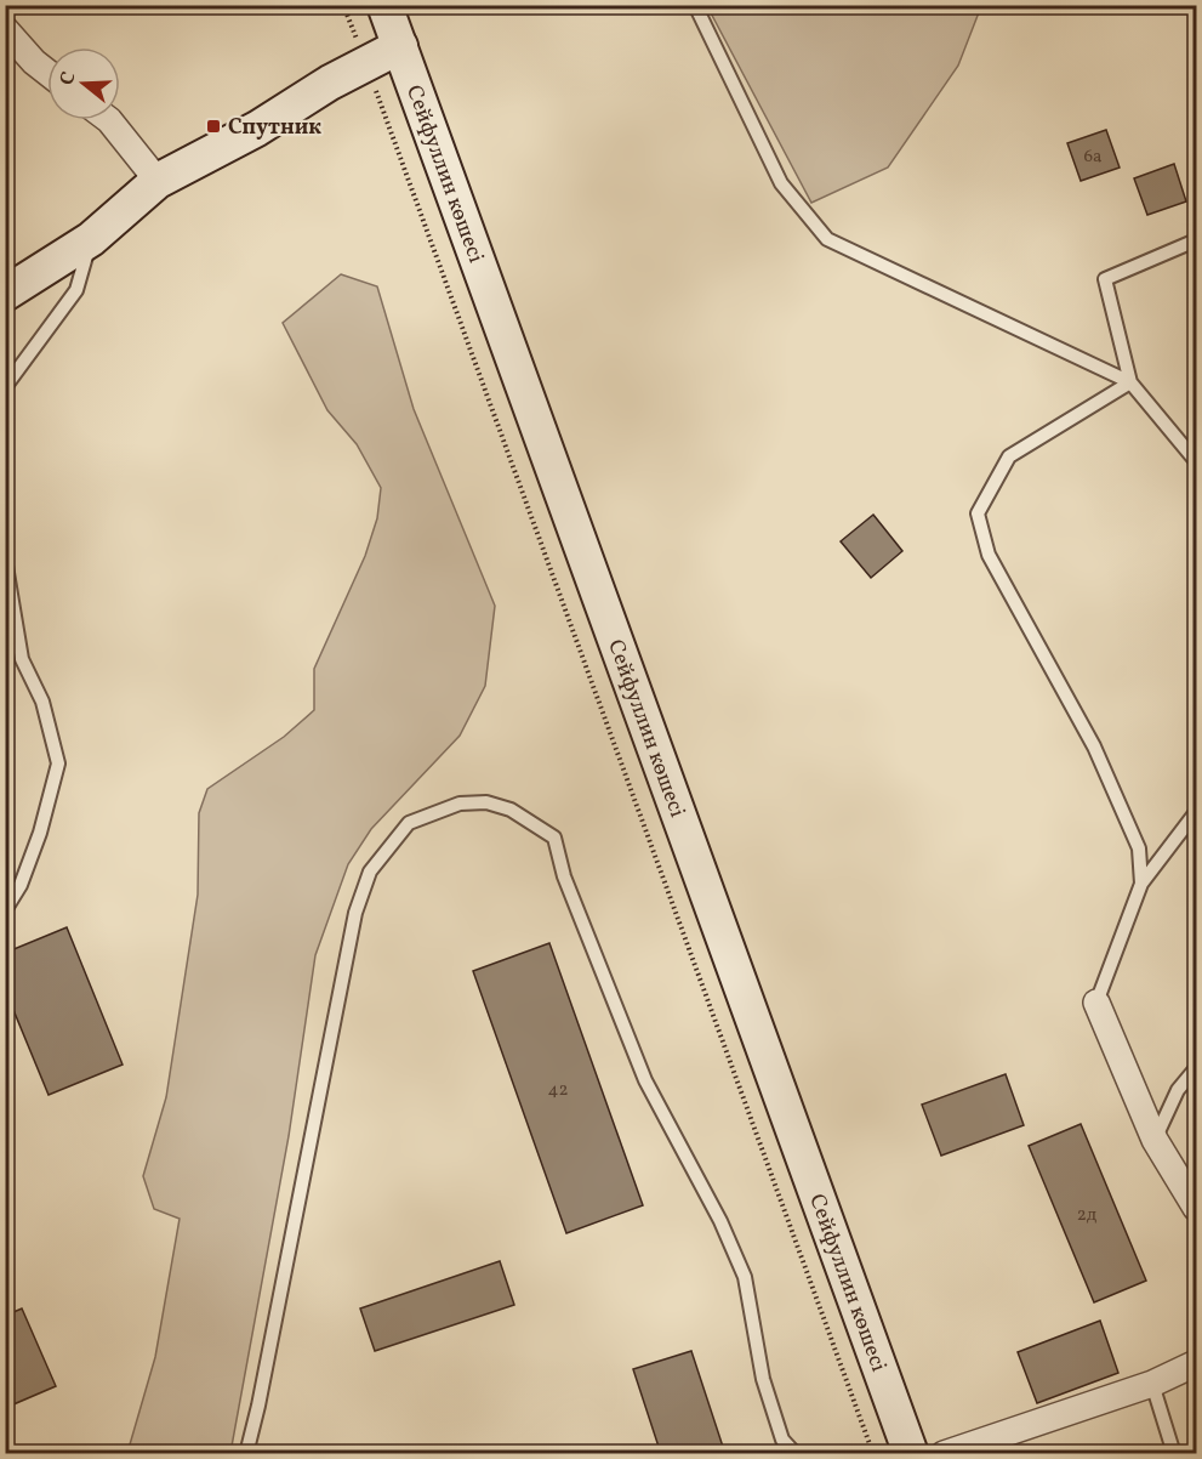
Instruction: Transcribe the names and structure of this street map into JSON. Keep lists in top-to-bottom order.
{
  "streets": {
    "main road": ["Сейфуллин көшесі"]
  },
  "places": {
    "transit": ["Спутник"]
  },
  "house_numbers": ["6а", "42", "2д"],
  "north": "left"
}
